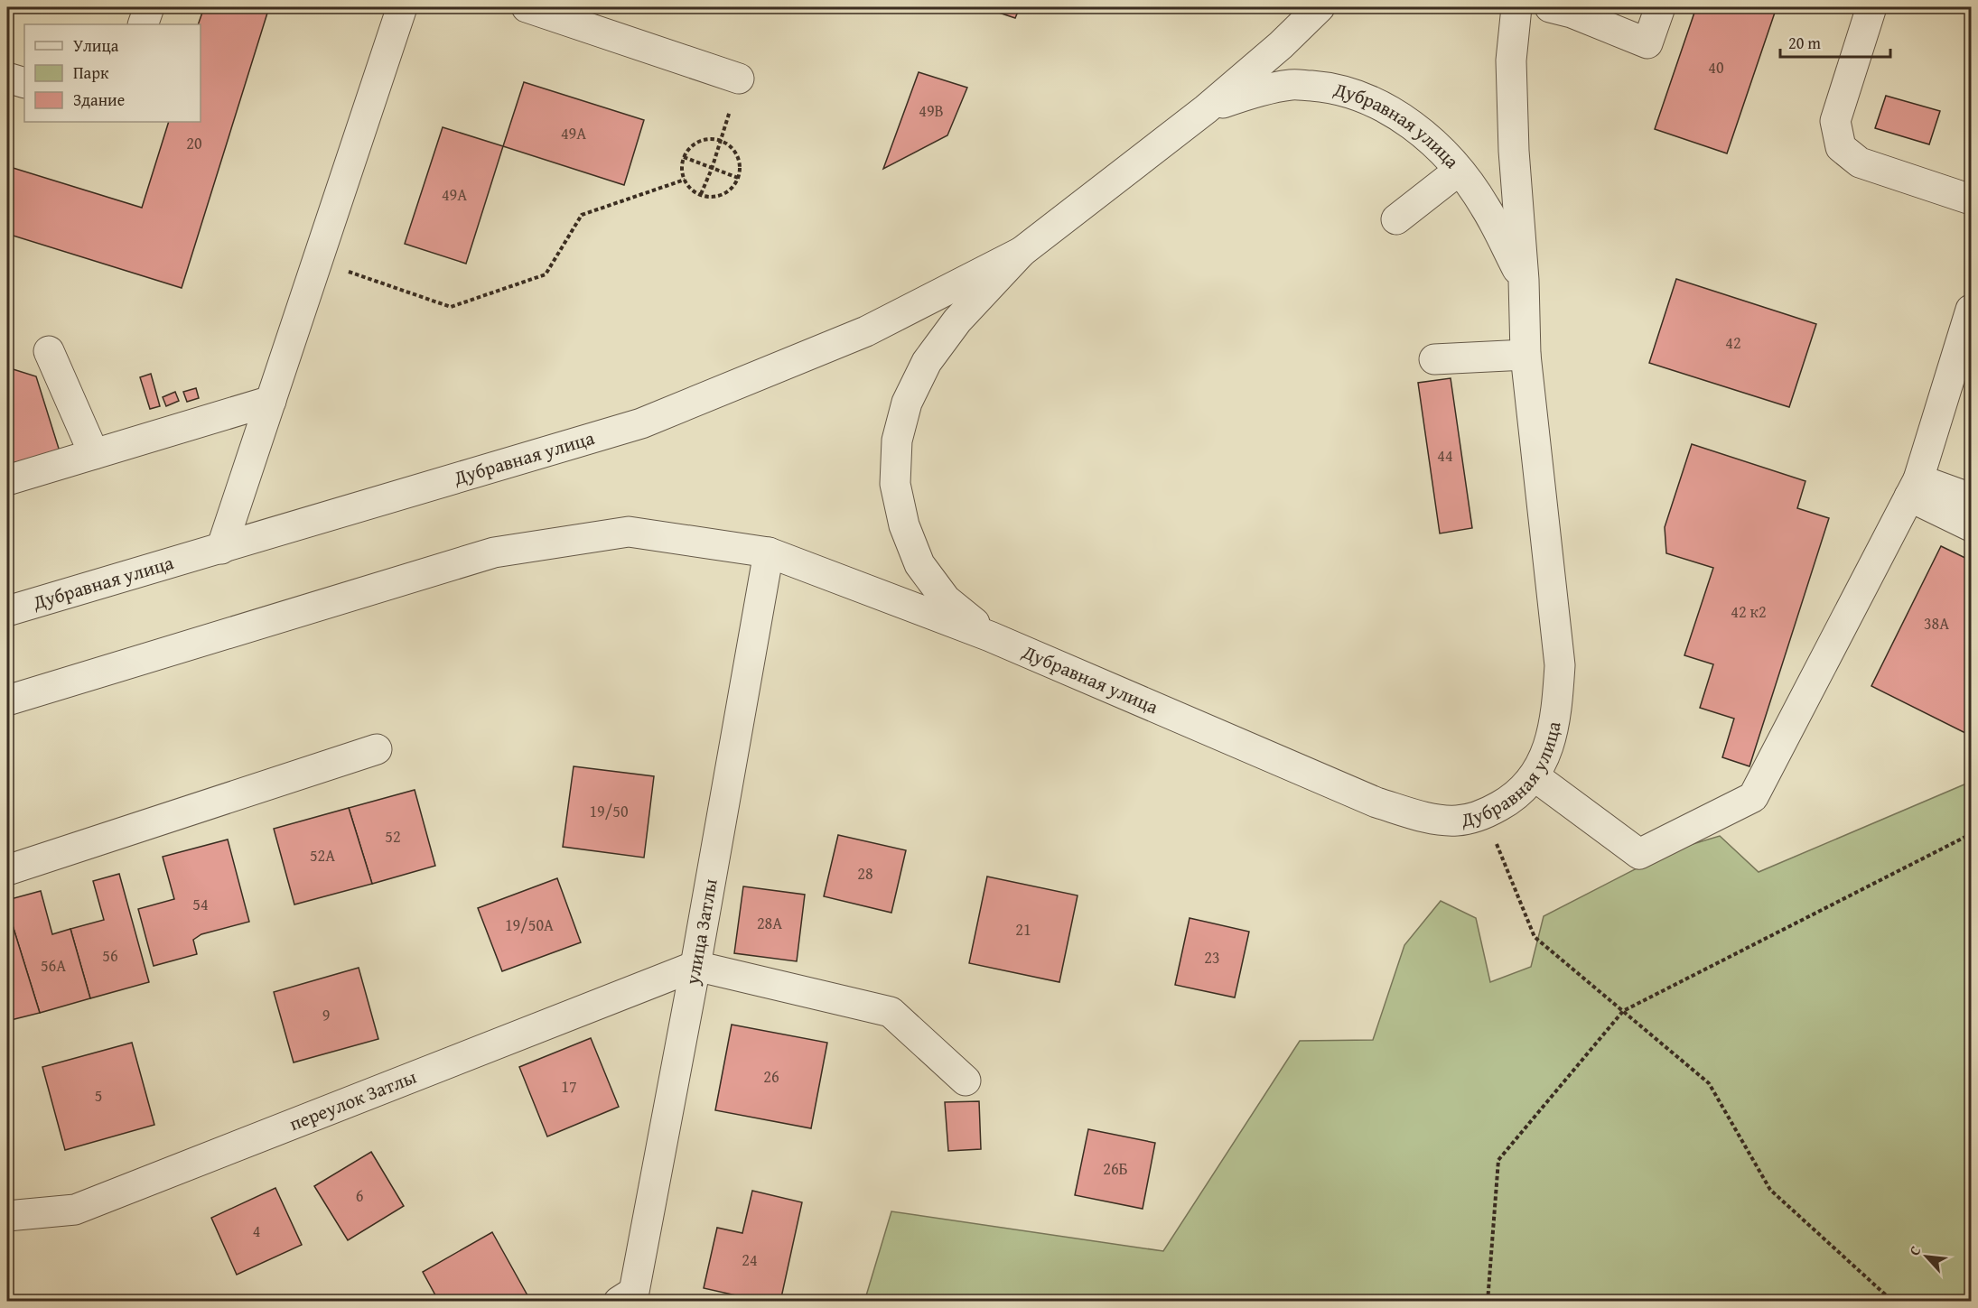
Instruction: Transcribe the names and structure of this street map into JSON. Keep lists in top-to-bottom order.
{
  "streets": {
    "street": ["Дубравная улица", "улица Затлы", "переулок Затлы"]
  },
  "crossings": [
    ["Дубравная улица", "улица Затлы"],
    ["улица Затлы", "переулок Затлы"]
  ],
  "house_numbers": [
    "40",
    "49В",
    "49А",
    "20",
    "49А",
    "42",
    "44",
    "42 к2",
    "38А",
    "19/50",
    "52",
    "52А",
    "28",
    "54",
    "28А",
    "19/50А",
    "21",
    "56",
    "23",
    "56А",
    "9",
    "26",
    "17",
    "5",
    "26Б",
    "6",
    "4",
    "24"
  ],
  "legend": ["Улица", "Парк", "Здание"],
  "scale_bar": "20 m",
  "north": "top left"
}
